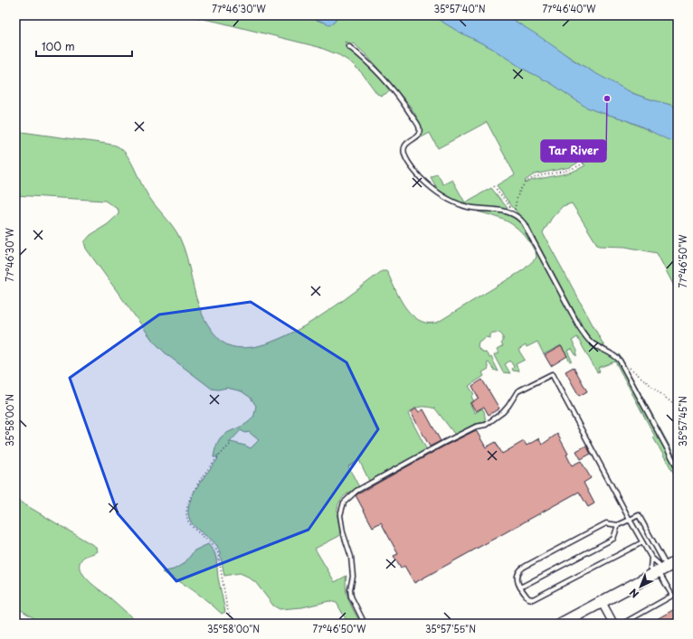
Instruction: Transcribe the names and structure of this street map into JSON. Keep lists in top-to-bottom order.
{
  "places": ["Tar River"],
  "scale_bar": "100 m",
  "north": "bottom left",
  "coordinates": [
    "77°46'30\"W",
    "35°57'40\"N",
    "77°46'40\"W",
    "77°46'50\"W",
    "35°58'00\"N",
    "35°57'45\"N",
    "35°57'55\"N"
  ]
}
